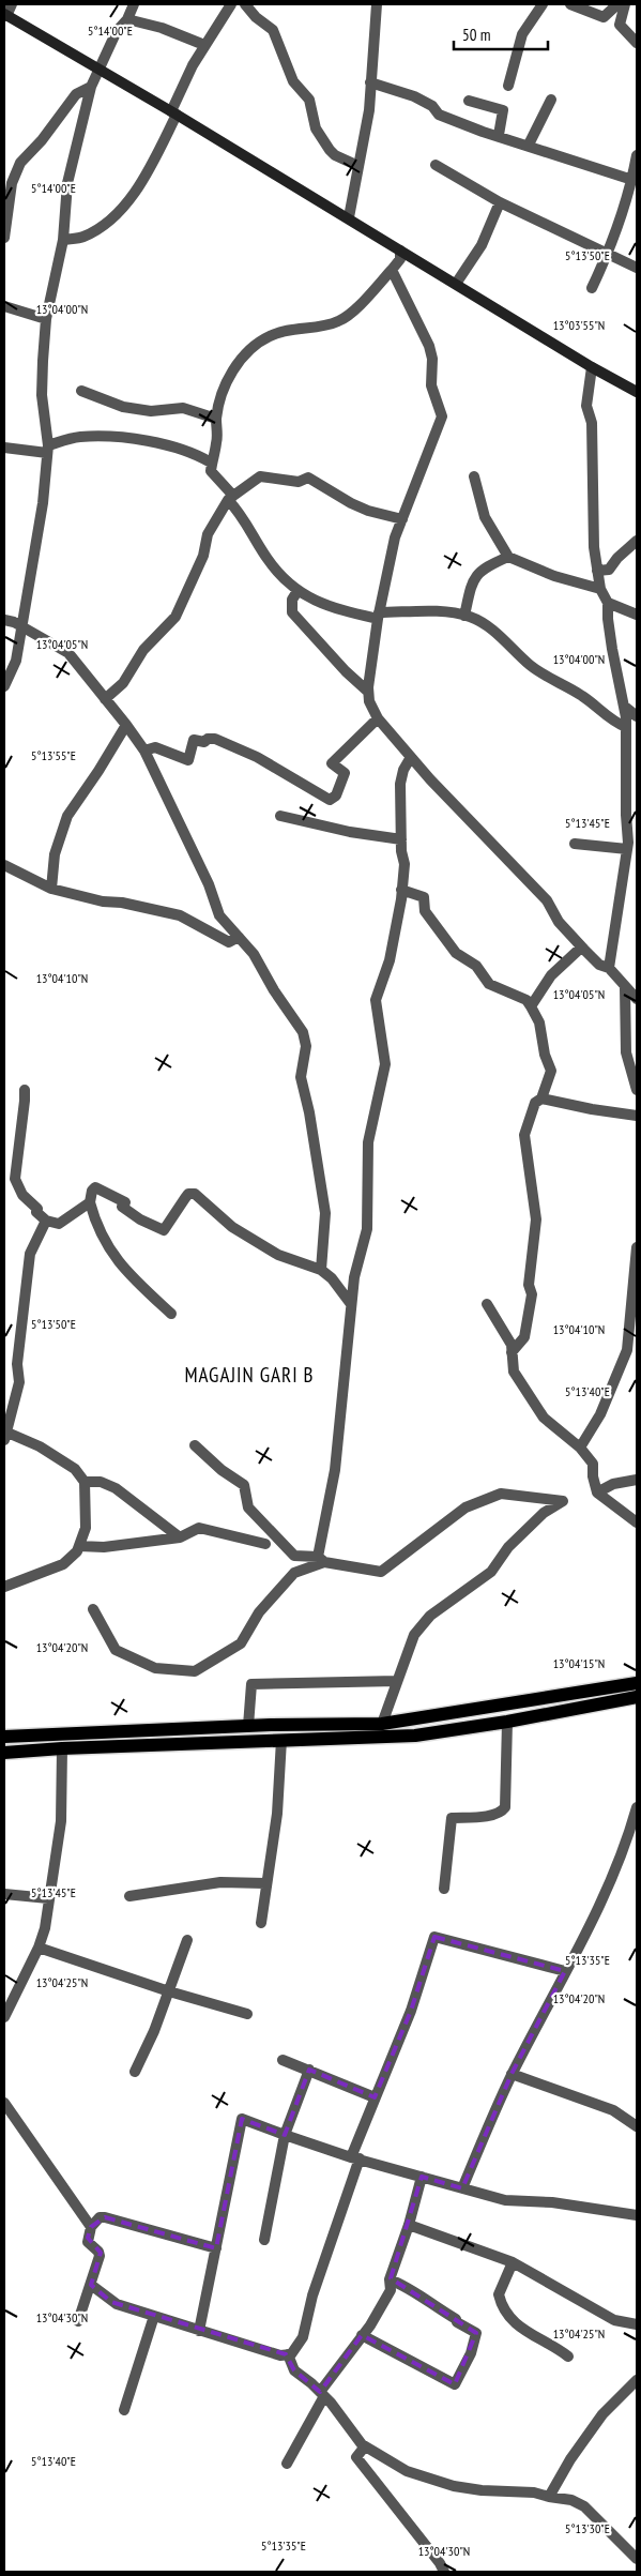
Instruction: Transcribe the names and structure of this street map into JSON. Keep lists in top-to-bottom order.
{
  "districts": ["MAGAJIN GARI B"],
  "scale_bar": "50 m",
  "coordinates": [
    "5°14'00\"E",
    "5°13'50\"E",
    "13°04'00\"N",
    "13°03'55\"N",
    "13°04'05\"N",
    "5°13'55\"E",
    "5°13'45\"E",
    "13°04'10\"N",
    "5°13'40\"E",
    "13°04'20\"N",
    "13°04'15\"N",
    "5°13'35\"E",
    "13°04'25\"N",
    "13°04'30\"N",
    "5°13'30\"E"
  ]
}
